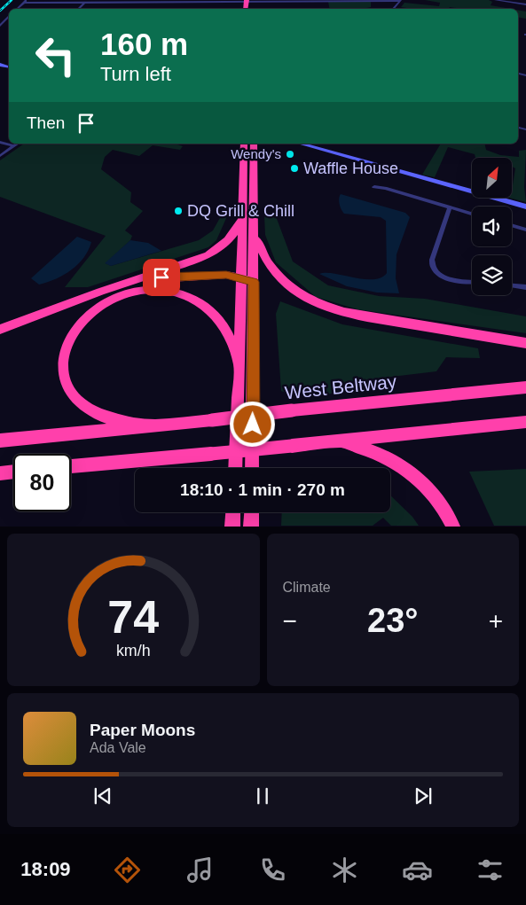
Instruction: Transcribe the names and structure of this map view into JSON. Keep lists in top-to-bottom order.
{
  "streets": {
    "highway": ["West Beltway"]
  },
  "places": ["Wendy's", "Waffle House", "DQ Grill & Chill"],
  "north": "top right",
  "page": {
    "turn": ["160 m", "Turn left"],
    "then": "Then",
    "limit": "80",
    "trip": "18:10 · 1 min · 270 m",
    "tile": "Climate",
    "heat": ["−", "23°", "+"],
    "song": ["Paper Moons", "Ada Vale"],
    "tabs": "18:09",
    "gauge": ["74", "km/h"]
  }
}
